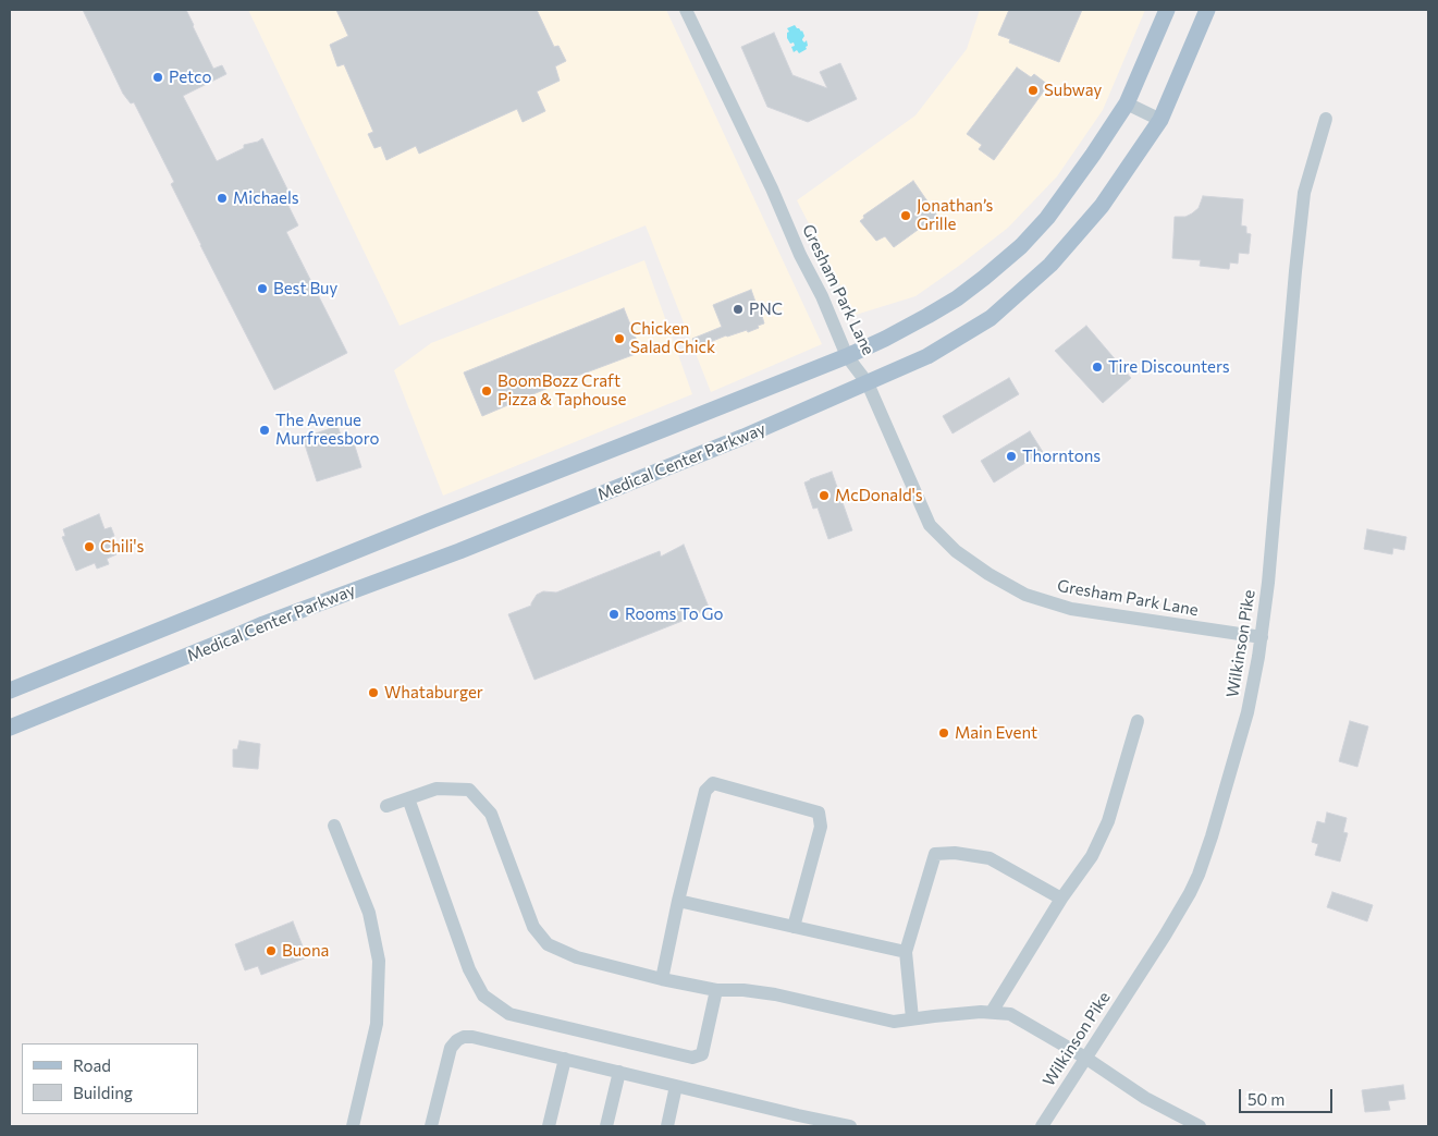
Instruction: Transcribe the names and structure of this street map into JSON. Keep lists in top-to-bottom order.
{
  "streets": {
    "main road": ["Medical Center Parkway"],
    "street": ["Gresham Park Lane", "Wilkinson Pike"]
  },
  "crossings": [
    ["Gresham Park Lane", "Medical Center Parkway"],
    ["Gresham Park Lane", "Wilkinson Pike"]
  ],
  "places": [
    "Petco",
    "Subway",
    "Michaels",
    "Jonathan’s Grille",
    "Best Buy",
    "PNC",
    "Chicken Salad Chick",
    "Tire Discounters",
    "BoomBozz Craft Pizza & Taphouse",
    "The Avenue Murfreesboro",
    "Thorntons",
    "McDonald's",
    "Chili's",
    "Rooms To Go",
    "Whataburger",
    "Main Event",
    "Buona"
  ],
  "legend": ["Road", "Building"],
  "scale_bar": "50 m"
}
